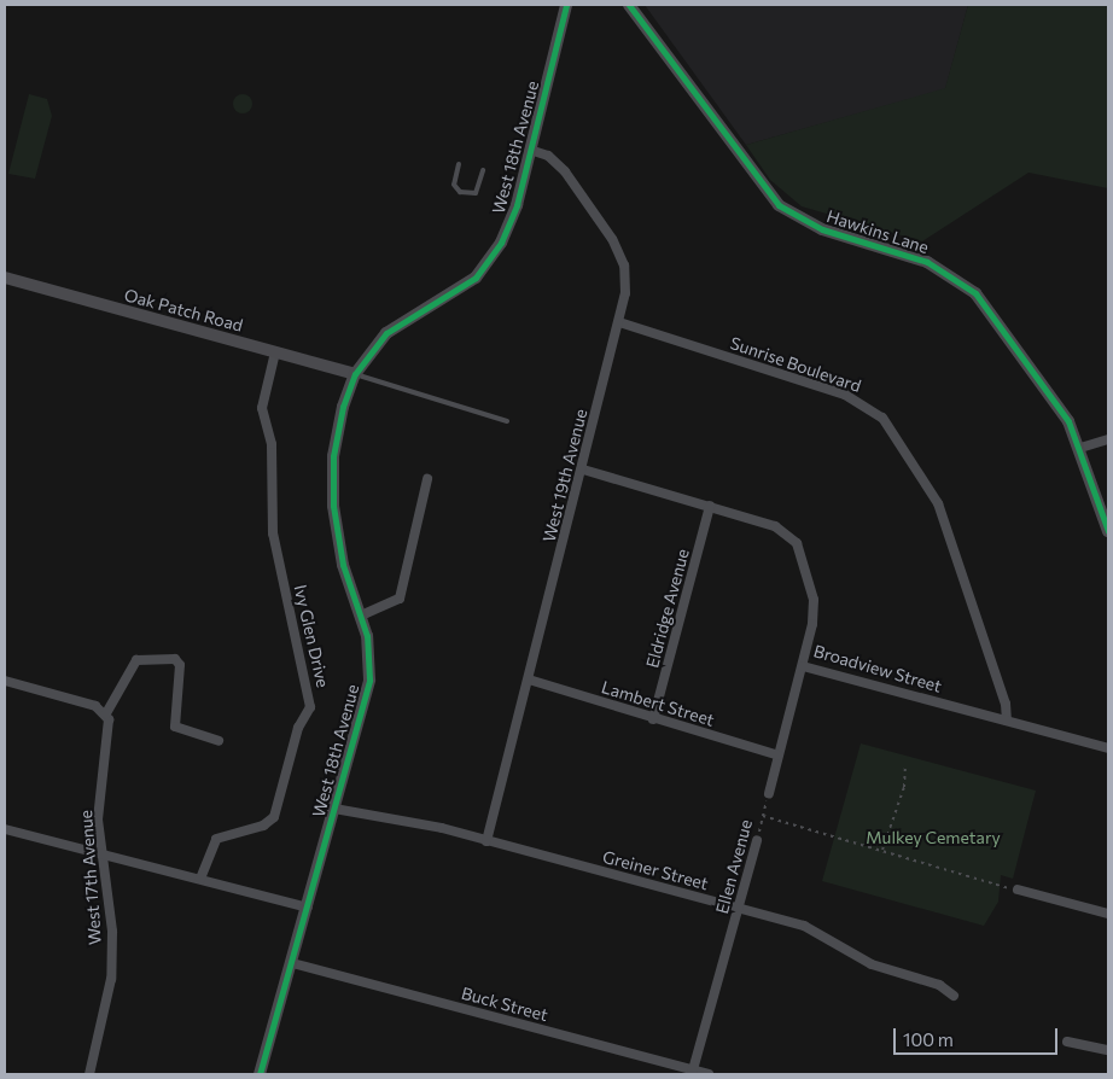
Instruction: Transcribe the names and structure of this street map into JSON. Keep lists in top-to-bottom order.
{
  "streets": {
    "main road": ["West 18th Avenue", "Hawkins Lane", "Oak Patch Road"],
    "street": [
      "Sunrise Boulevard",
      "West 19th Avenue",
      "Eldridge Avenue",
      "Ivy Glen Drive",
      "Broadview Street",
      "Lambert Street",
      "Ellen Avenue",
      "Greiner Street",
      "West 17th Avenue",
      "Buck Street"
    ]
  },
  "crossings": [
    ["West 18th Avenue", "Oak Patch Road"],
    ["West 18th Avenue", "West 19th Avenue"],
    ["West 18th Avenue", "Greiner Street"],
    ["West 18th Avenue", "Buck Street"],
    ["Oak Patch Road", "Ivy Glen Drive"],
    ["Sunrise Boulevard", "West 19th Avenue"],
    ["Sunrise Boulevard", "Broadview Street"],
    ["West 19th Avenue", "Broadview Street"],
    ["West 19th Avenue", "Lambert Street"],
    ["West 19th Avenue", "Greiner Street"],
    ["Eldridge Avenue", "Broadview Street"],
    ["Eldridge Avenue", "Lambert Street"],
    ["Ellen Avenue", "Greiner Street"],
    ["Ellen Avenue", "Buck Street"]
  ],
  "parks": ["Mulkey Cemetary"],
  "scale_bar": "100 m"
}
